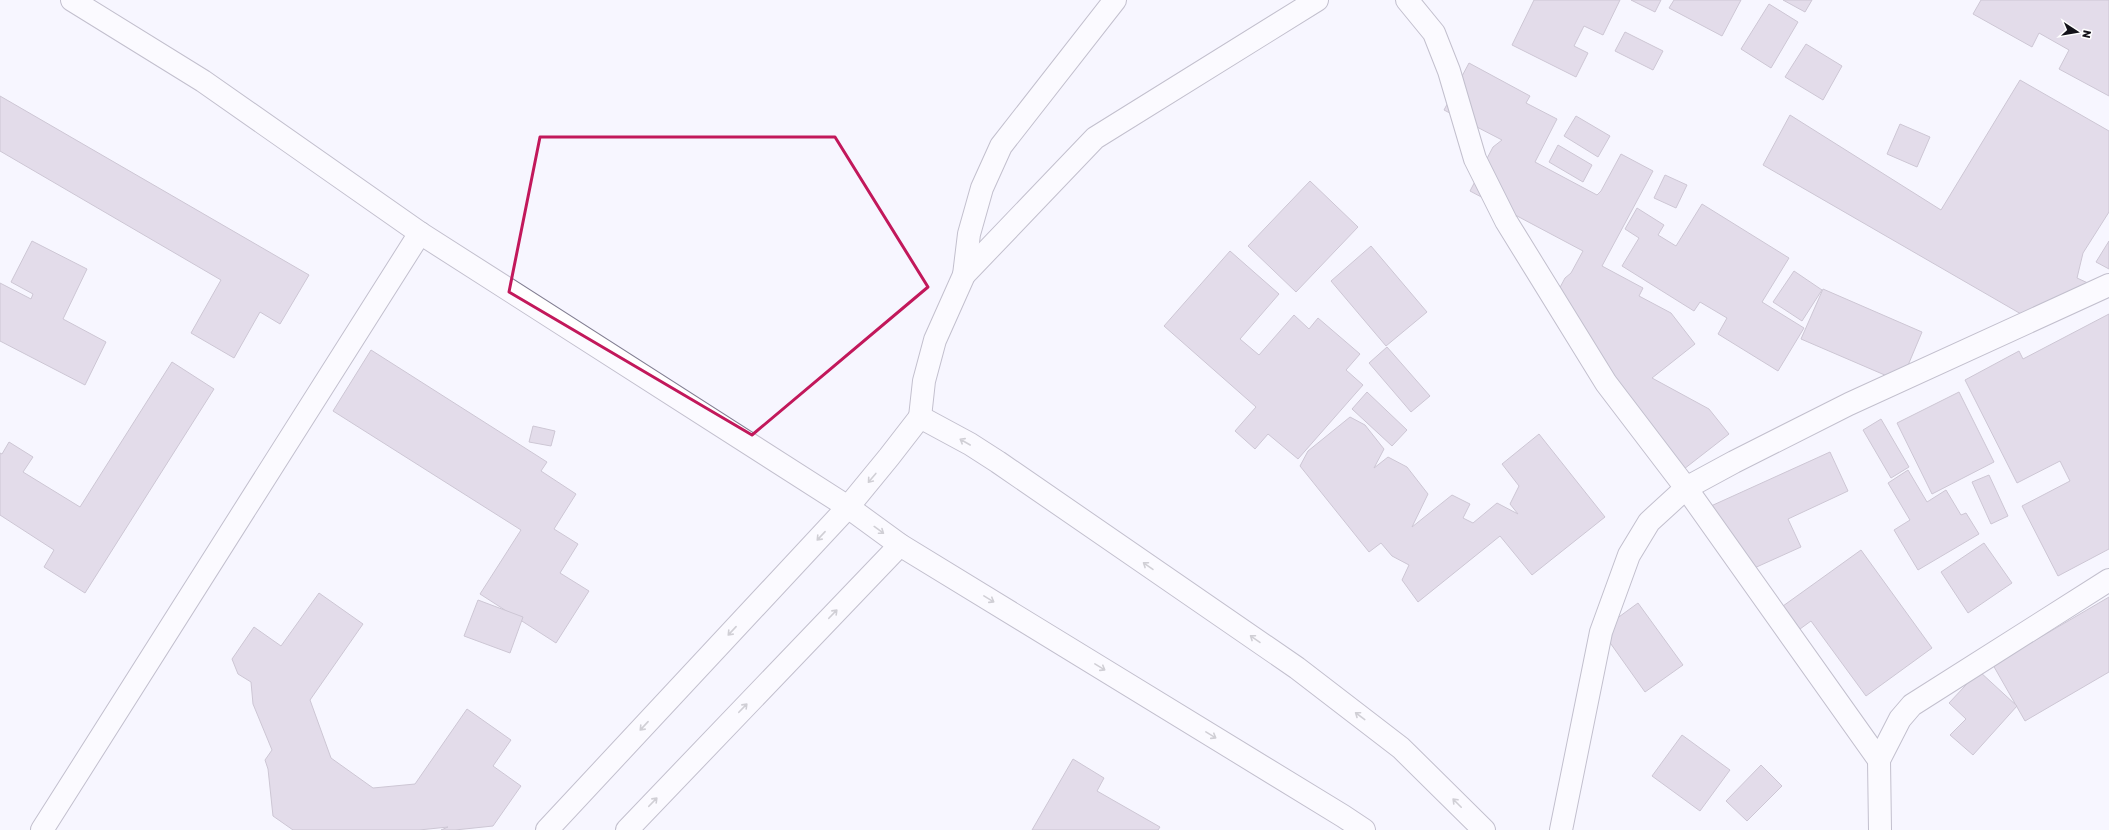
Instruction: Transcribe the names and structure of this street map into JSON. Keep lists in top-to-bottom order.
{
  "north": "right"
}
